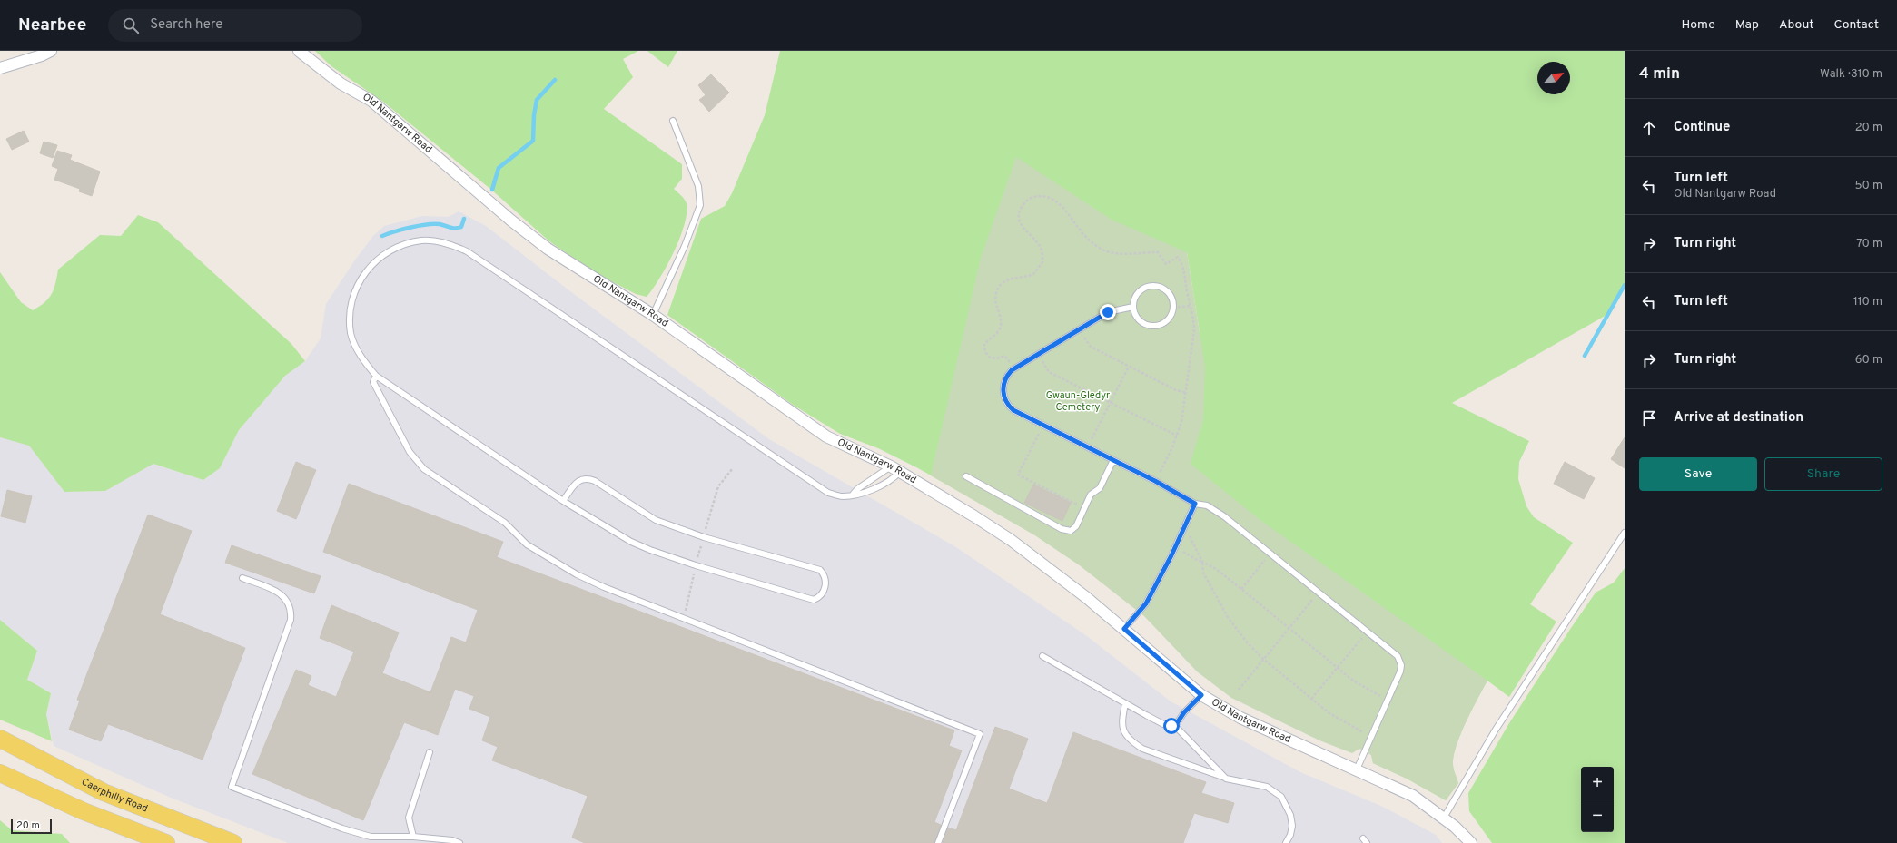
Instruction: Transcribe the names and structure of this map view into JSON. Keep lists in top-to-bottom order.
{
  "streets": {
    "main road": ["Caerphilly Road"],
    "street": ["Old Nantgarw Road"]
  },
  "parks": ["Gwaun-Gledyr Cemetery"],
  "scale_bar": "20 m",
  "north": "top right",
  "page": {
    "header": "Nearbee",
    "search": "Search here",
    "nav": [
      "Home",
      "Map",
      "About",
      "Contact"
    ],
    "heading": ["4 min", "Walk · 310 m"],
    "list": [
      ["Continue", "20 m"],
      ["Turn left", "Old Nantgarw Road", "50 m"],
      ["Turn right", "70 m"],
      ["Turn left", "110 m"],
      ["Turn right", "60 m"],
      "Arrive at destination"
    ],
    "buttons": ["Save", "Share"],
    "map_buttons": ["+", "−"],
    "scale": "20 m"
  }
}
